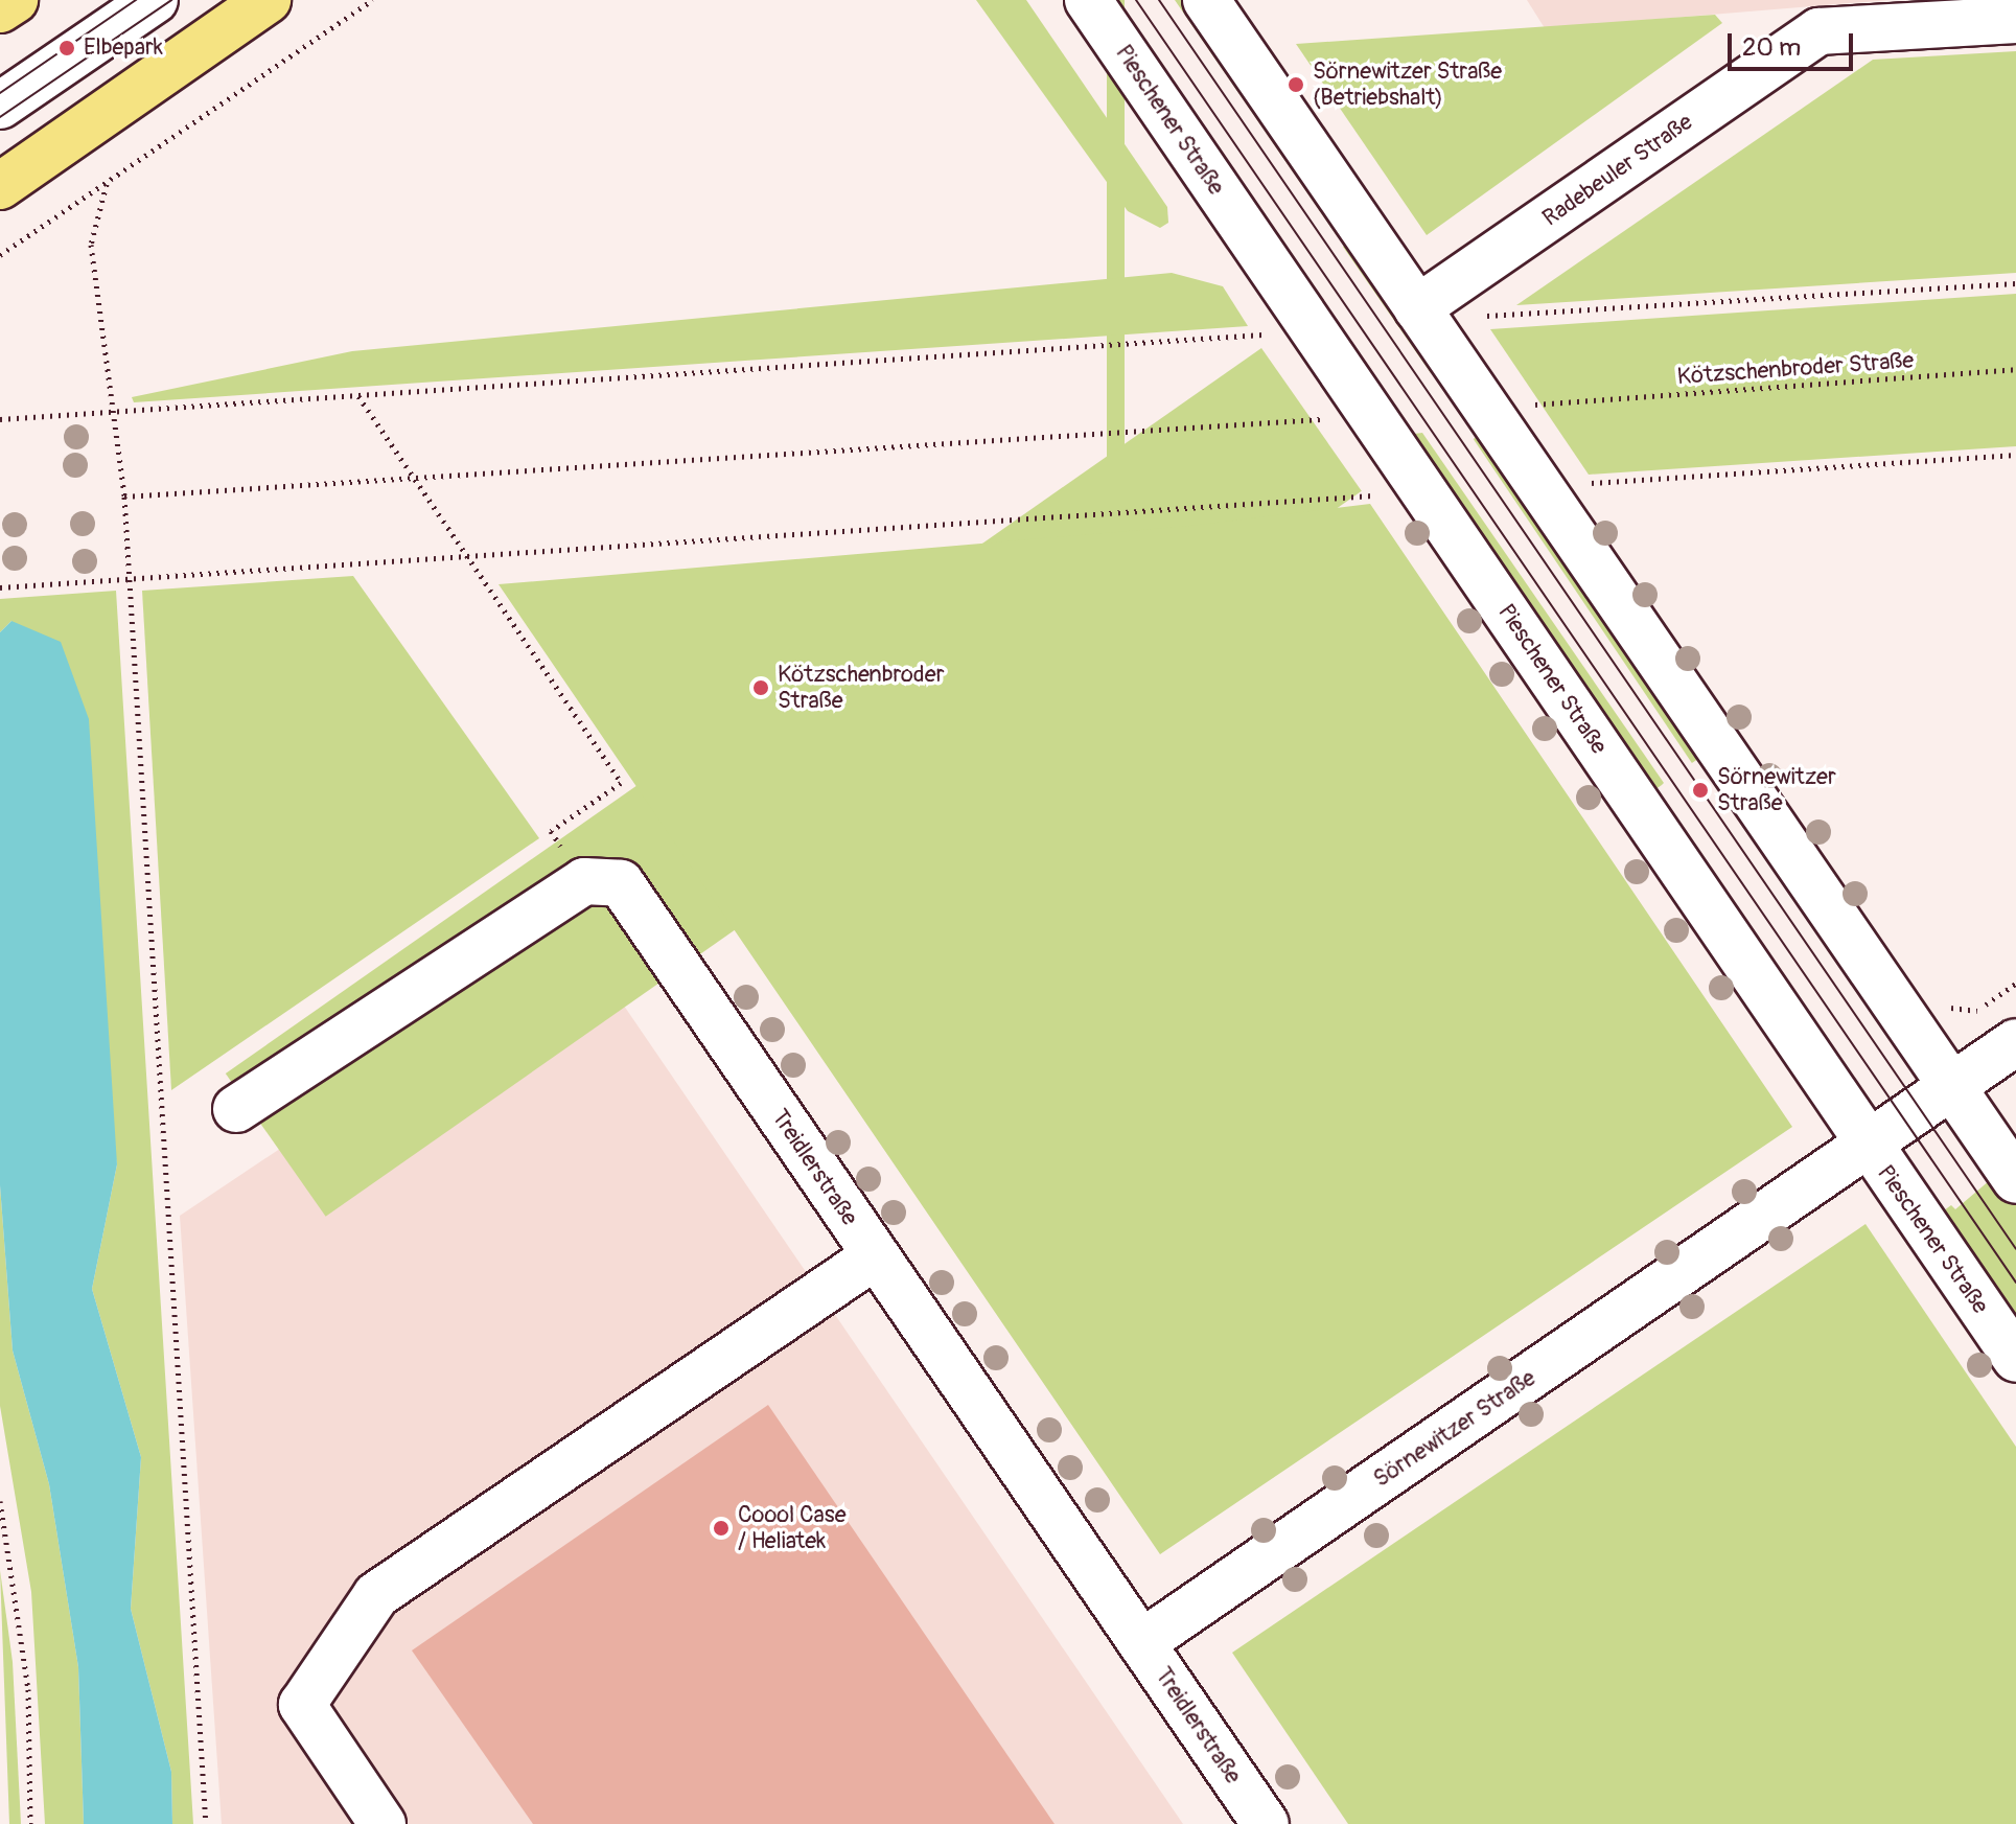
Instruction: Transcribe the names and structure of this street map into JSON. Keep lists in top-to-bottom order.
{
  "streets": {
    "street": [
      "Pieschener Straße",
      "Radebeuler Straße",
      "Treidlerstraße",
      "Sörnewitzer Straße"
    ],
    "path": ["Kötzschenbroder Straße"]
  },
  "crossings": [
    ["Pieschener Straße", "Sörnewitzer Straße"],
    ["Treidlerstraße", "Sörnewitzer Straße"]
  ],
  "places": [
    "Elbepark",
    "Sörnewitzer Straße (Betriebshalt)",
    "Kötzschenbroder Straße",
    "Sörnewitzer Straße",
    "Coool Case / Heliatek"
  ],
  "scale_bar": "20 m"
}
